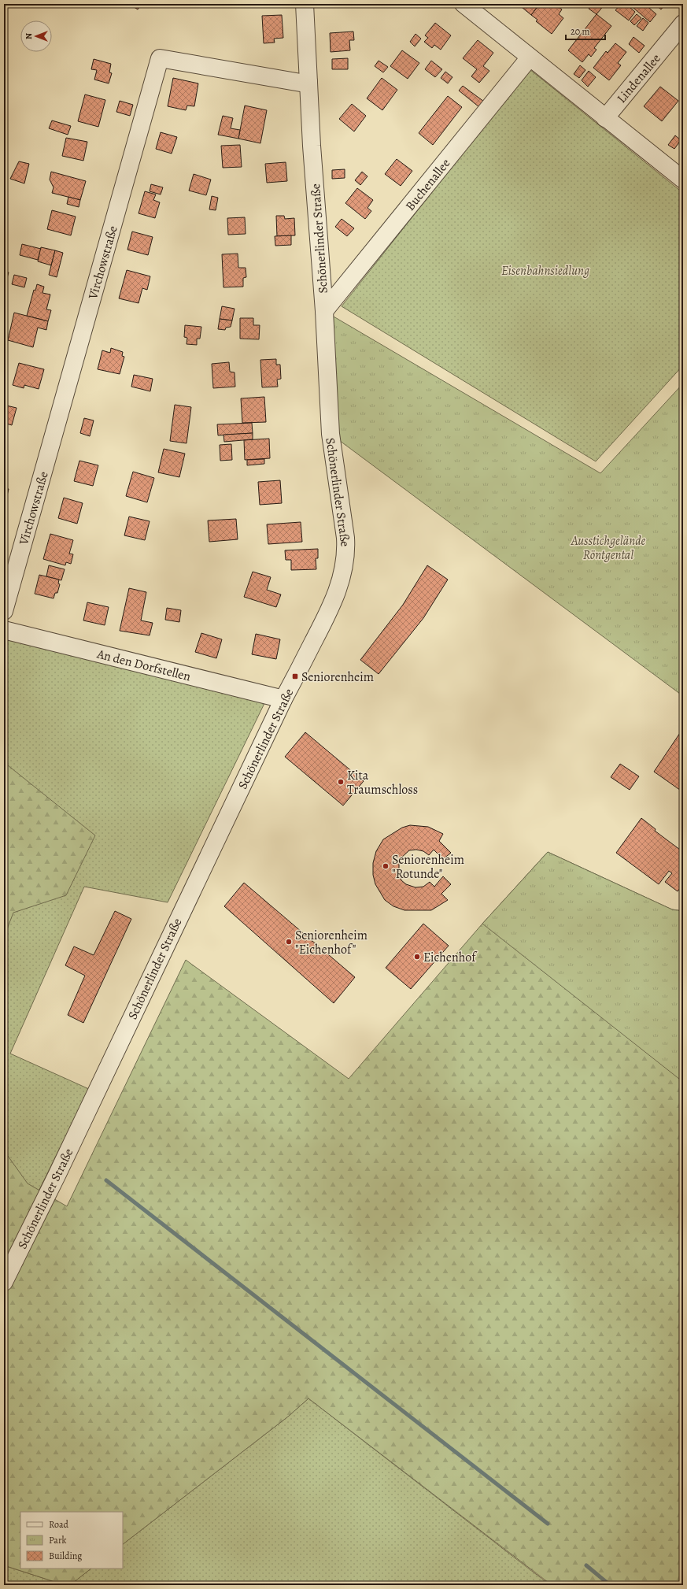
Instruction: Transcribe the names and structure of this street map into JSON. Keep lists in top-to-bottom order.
{
  "streets": {
    "street": [
      "Lindenallee",
      "Buchenallee",
      "Schönerlinder Straße",
      "Virchowstraße",
      "An den Dorfstellen"
    ]
  },
  "crossings": [
    ["Buchenallee", "Schönerlinder Straße"],
    ["Schönerlinder Straße", "Virchowstraße"],
    ["Schönerlinder Straße", "An den Dorfstellen"]
  ],
  "parks": ["Eisenbahnsiedlung", "Ausstichgelände Röntgental"],
  "places": {
    "transit": ["Seniorenheim"],
    "other": [
      "Kita Traumschloss",
      "Seniorenheim \"Rotunde\"",
      "Seniorenheim \"Eichenhof\"",
      "Eichenhof"
    ]
  },
  "legend": ["Road", "Park", "Building"],
  "scale_bar": "20 m",
  "north": "left"
}
